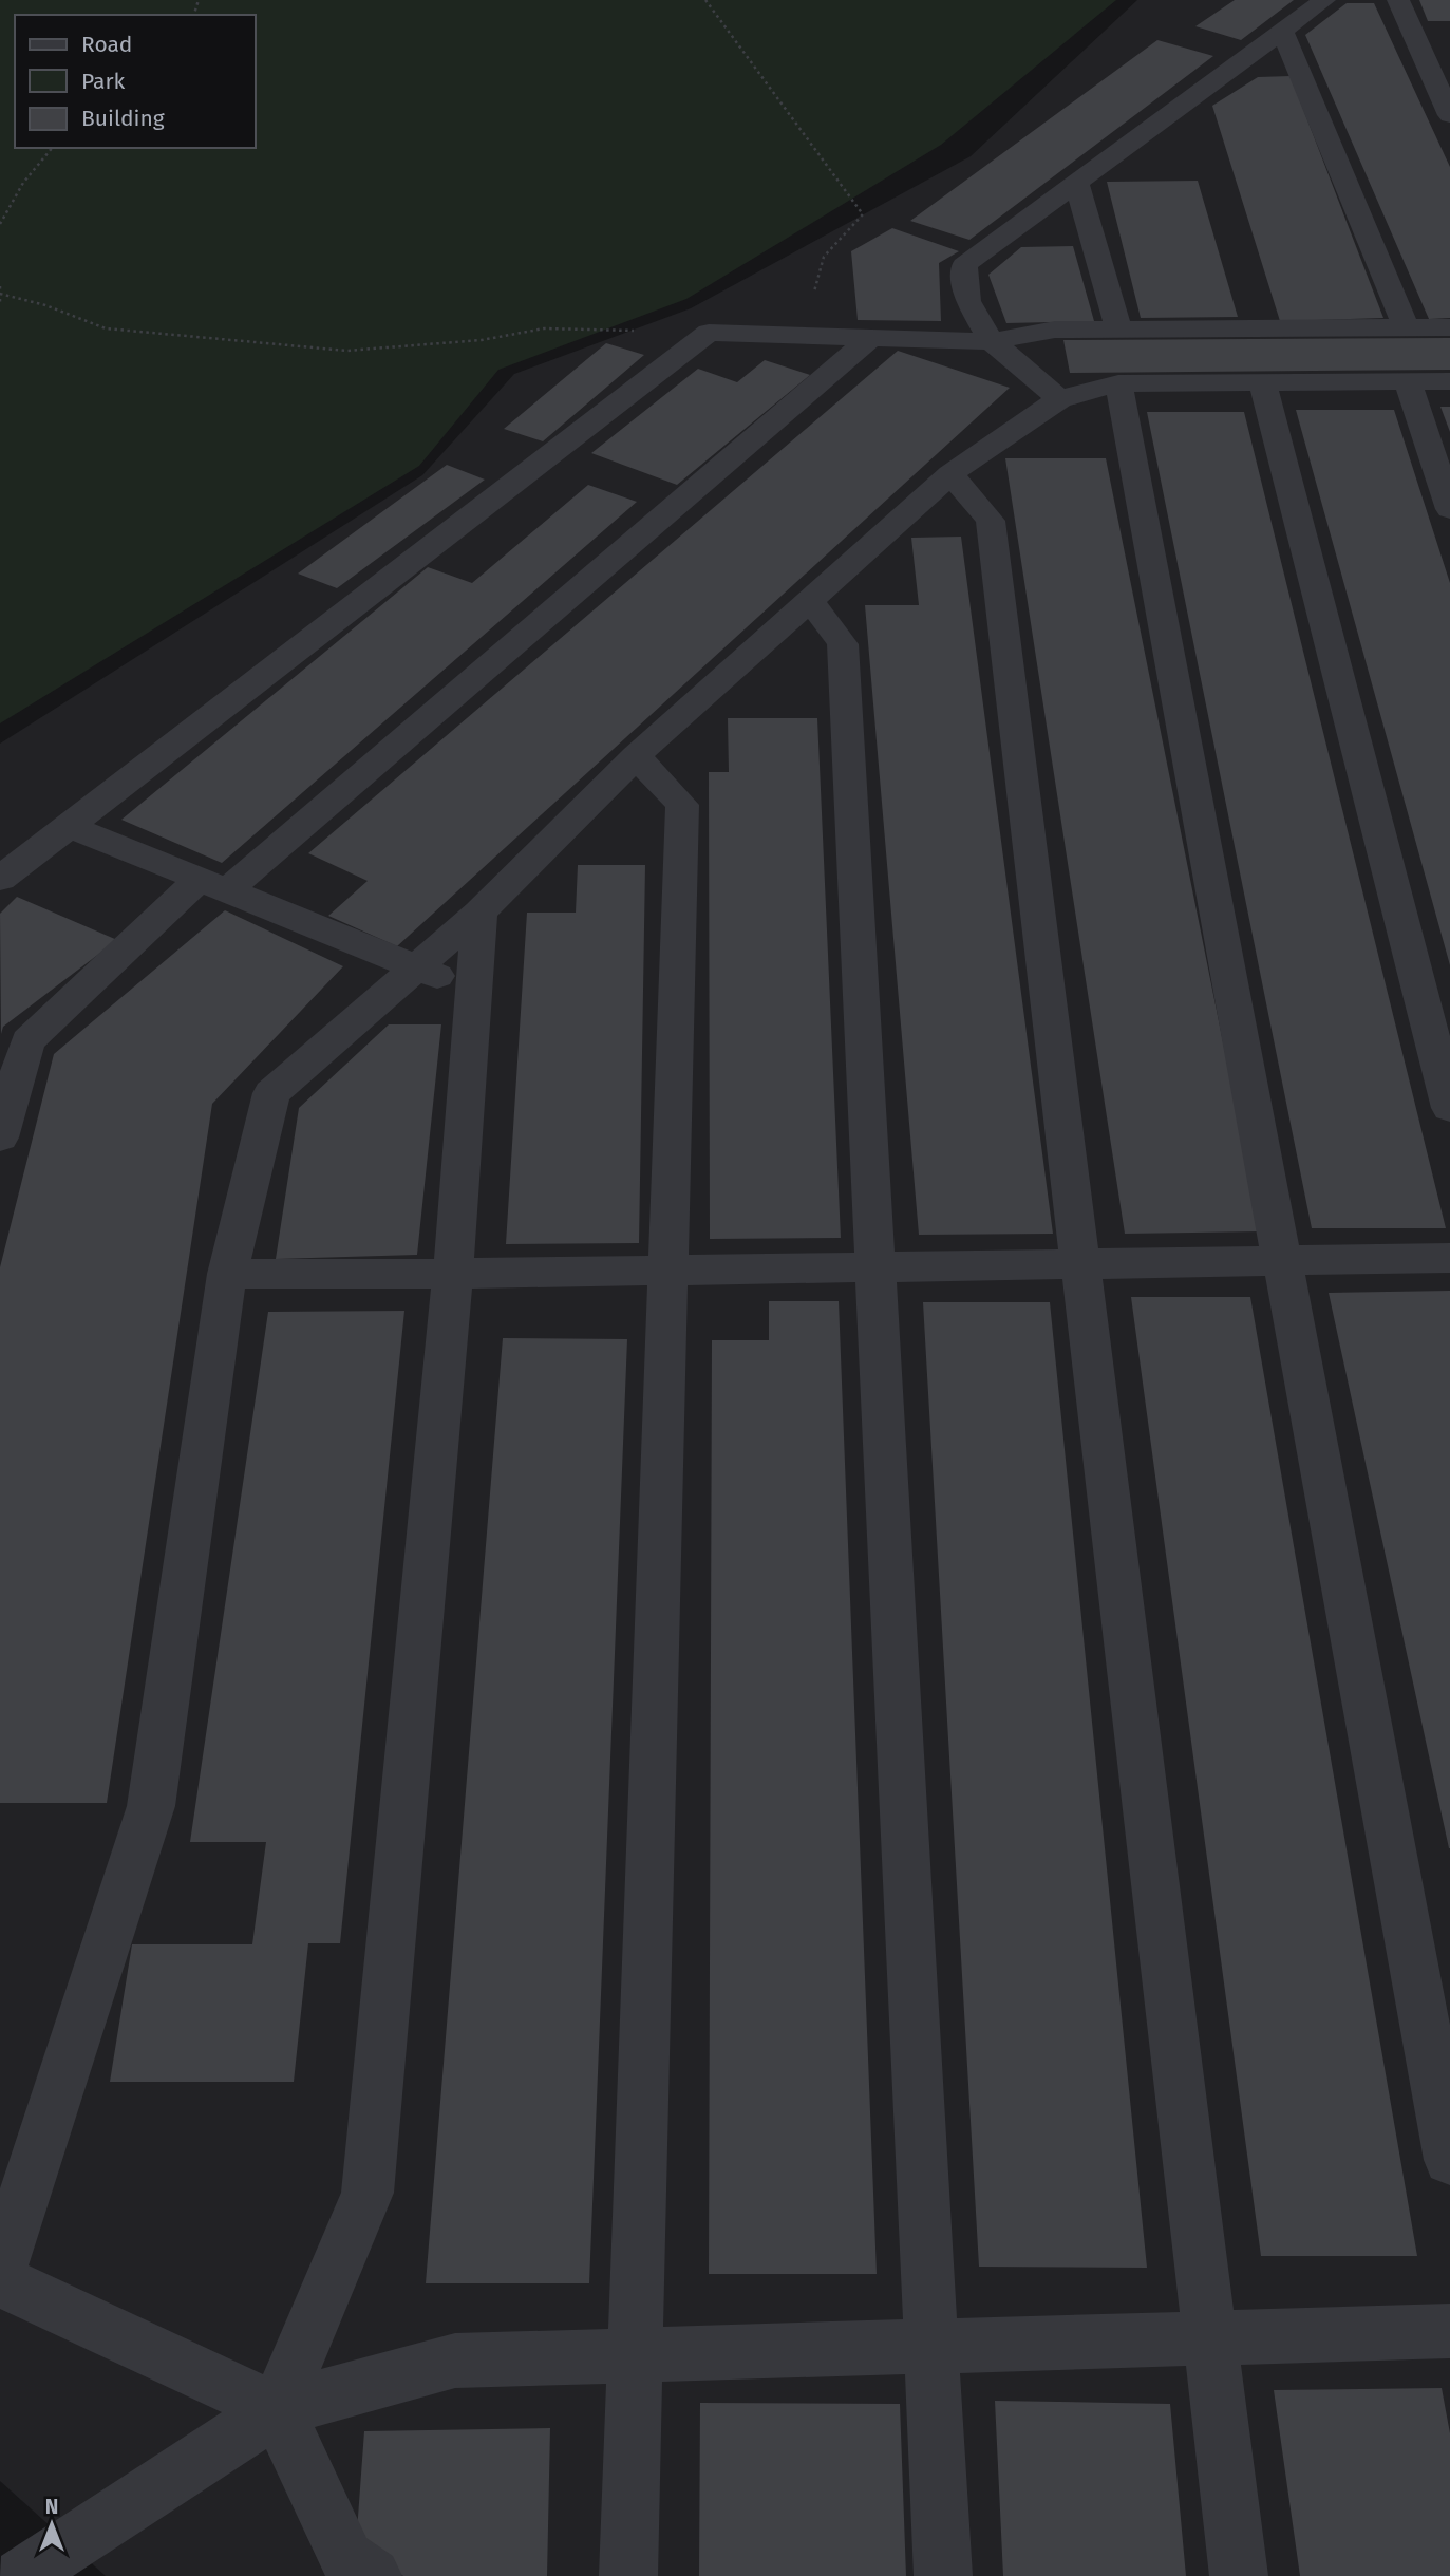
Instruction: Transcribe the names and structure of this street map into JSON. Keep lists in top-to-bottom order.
{
  "legend": ["Road", "Park", "Building"],
  "north": "top"
}
